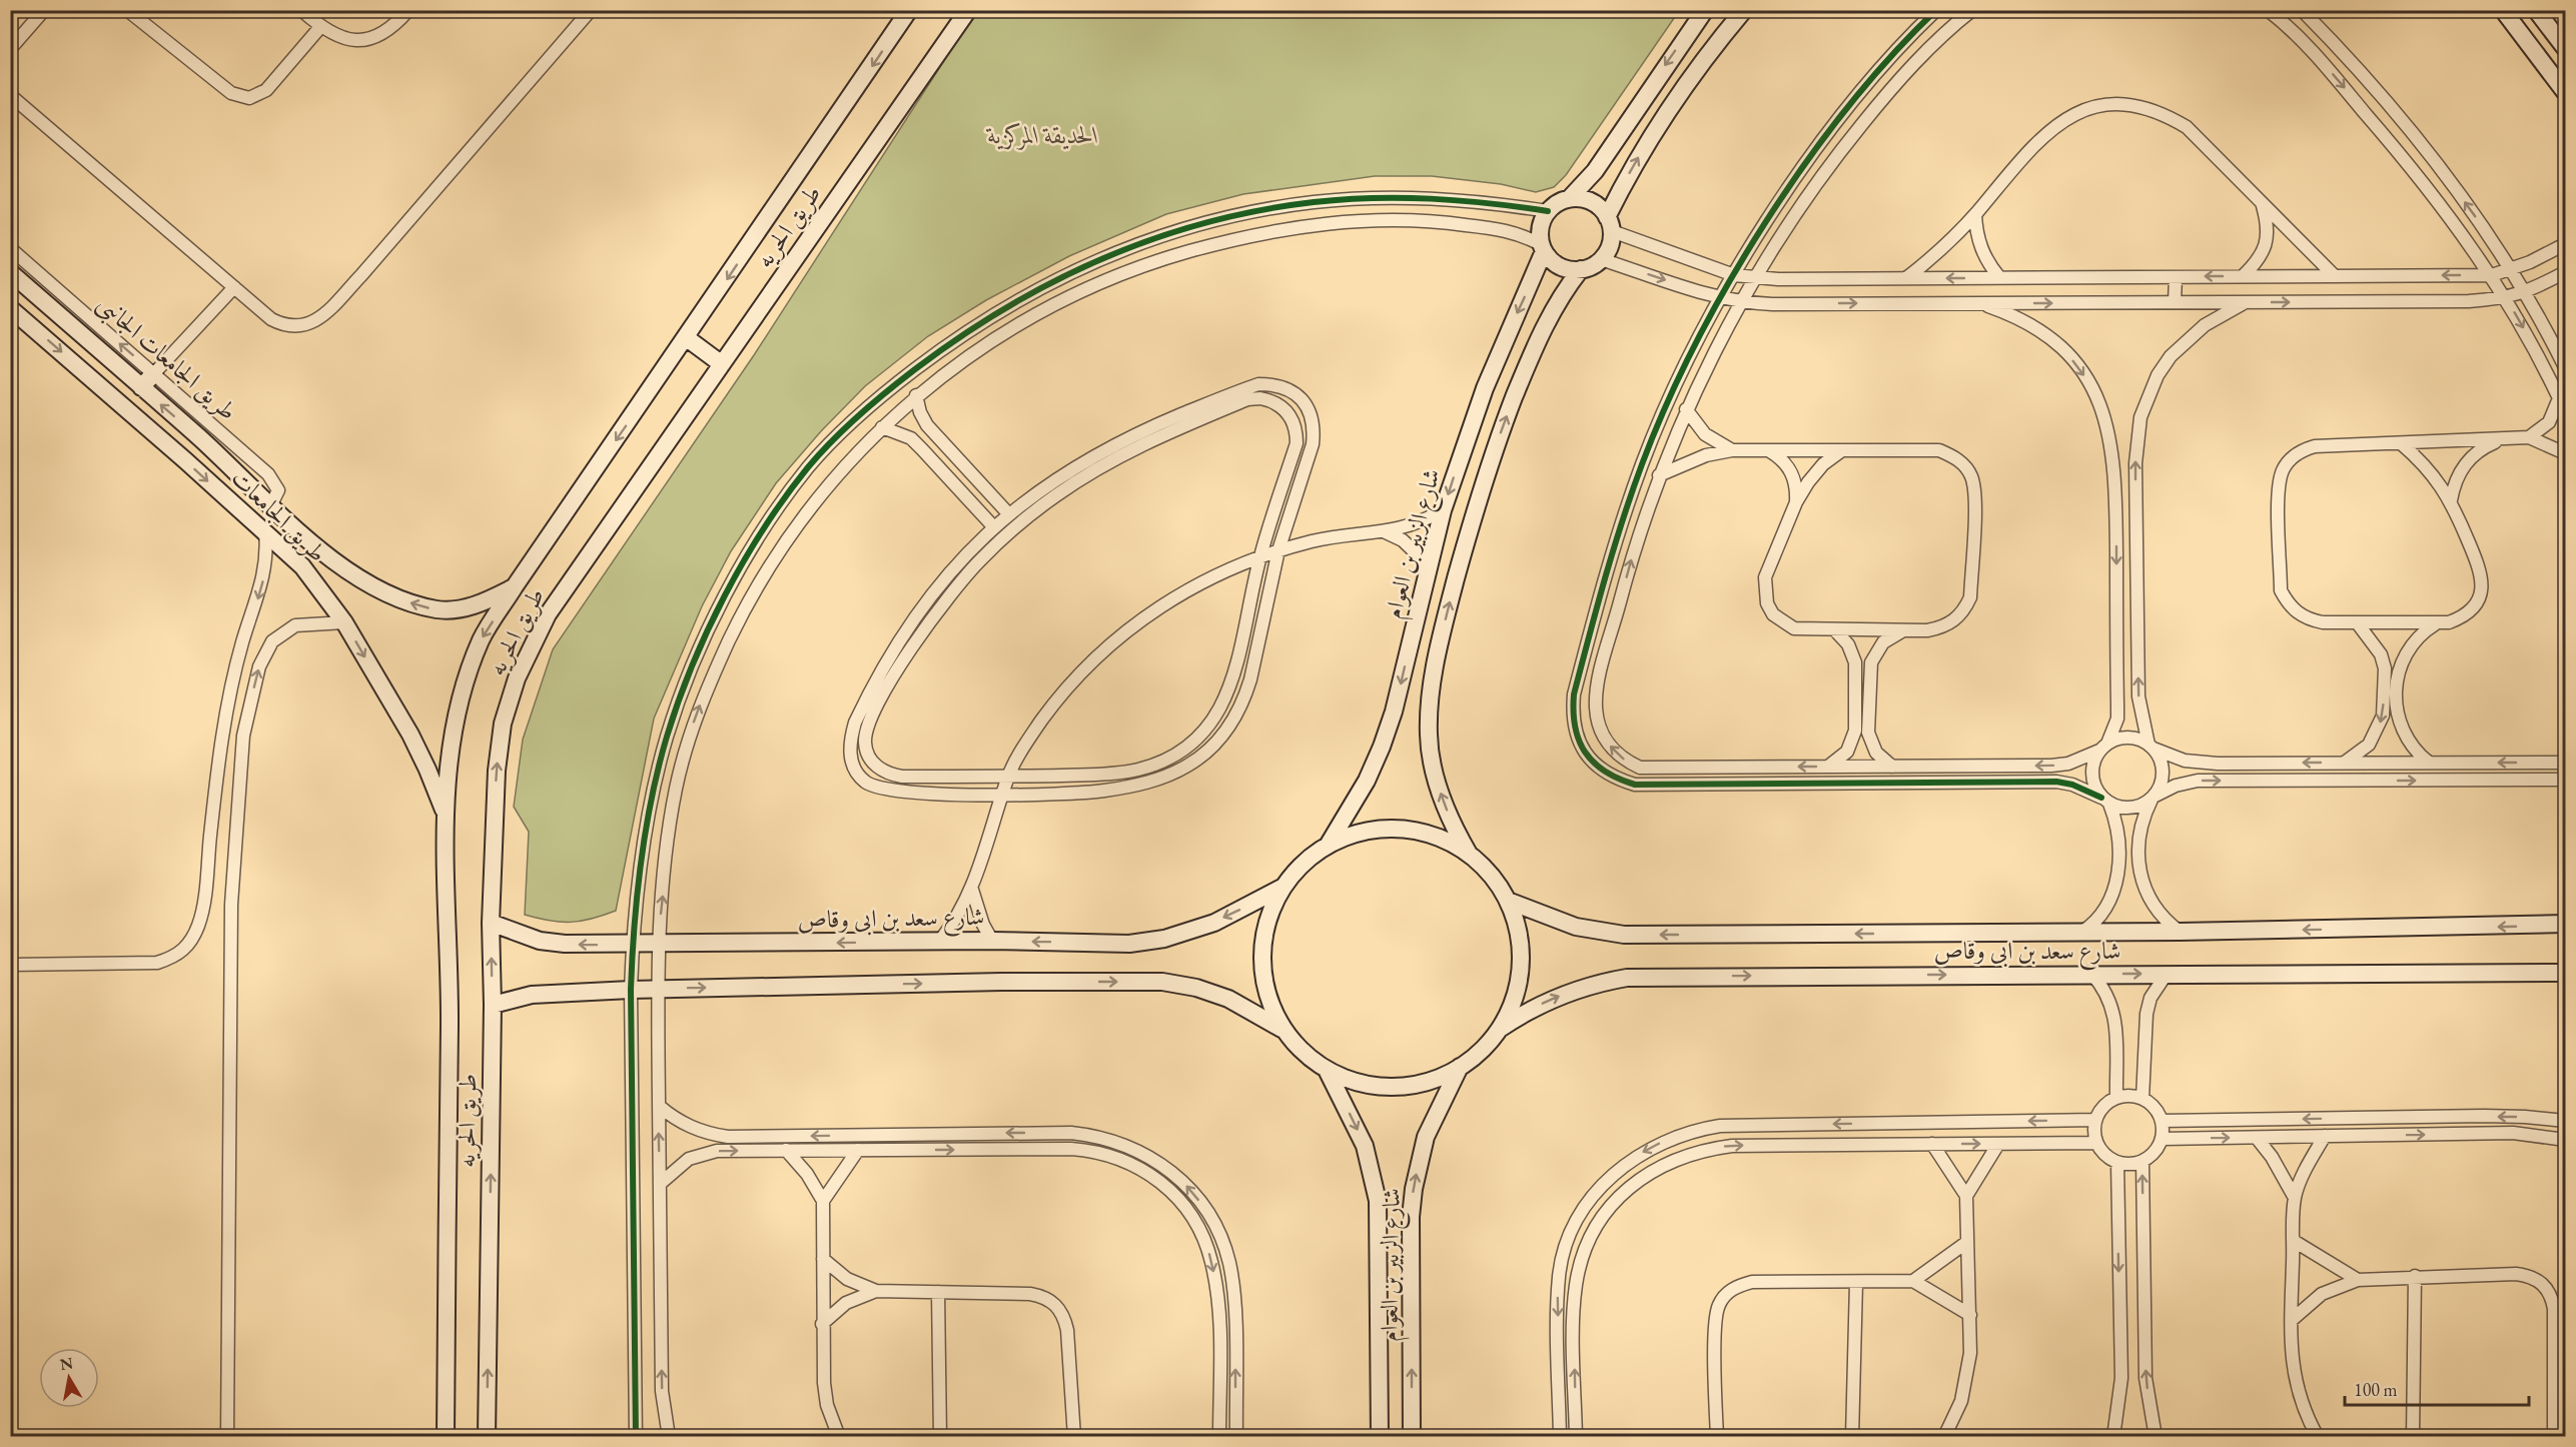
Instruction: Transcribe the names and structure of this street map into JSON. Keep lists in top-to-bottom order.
{
  "streets": {
    "street": [
      "طريق الحريه",
      "طريق الجامعات الجانبى",
      "طريق الجامعات",
      "شارع الزبير بن العوام",
      "شارع سعد بن ابى وقاص"
    ]
  },
  "crossings": [
    ["طريق الحريه", "طريق الجامعات"],
    ["طريق الحريه", "شارع سعد بن ابى وقاص"],
    ["طريق الجامعات الجانبى", "طريق الجامعات"]
  ],
  "one_way": ["طريق الجامعات الجانبى"],
  "parks": ["الحديقة المركزية"],
  "scale_bar": "100 m",
  "north": "top"
}
